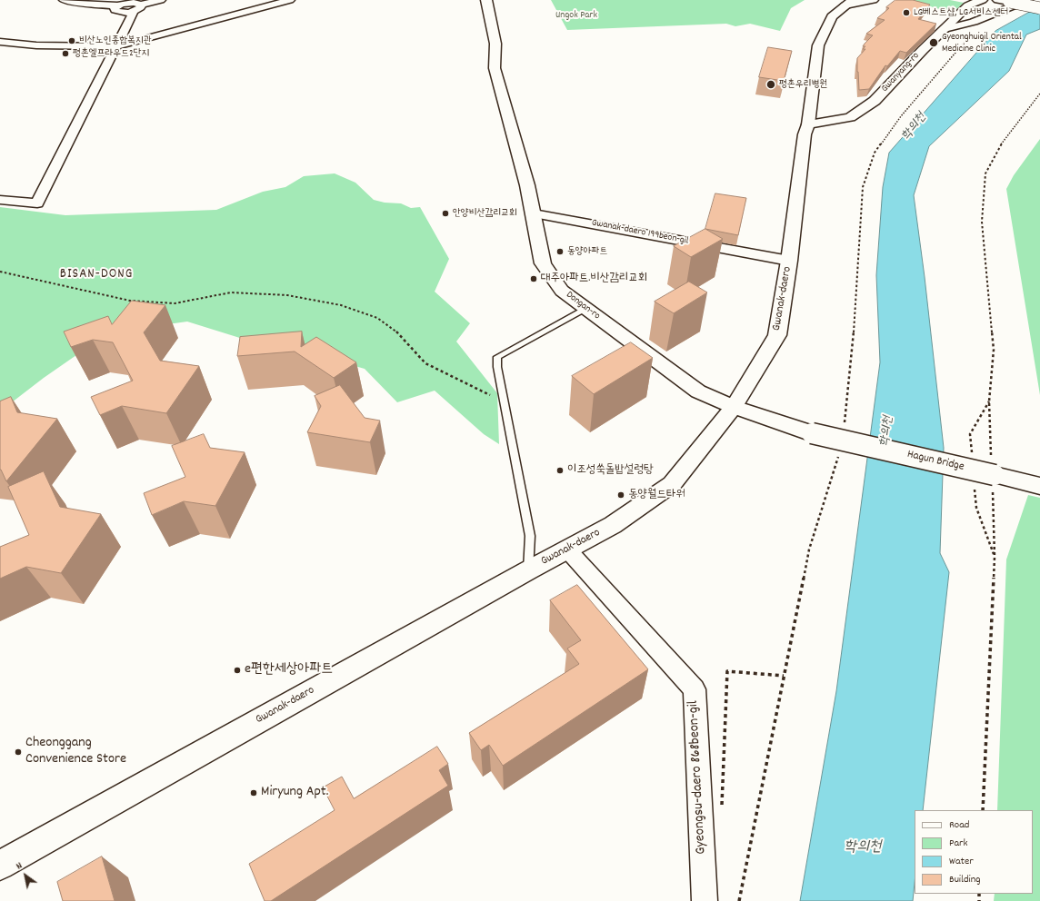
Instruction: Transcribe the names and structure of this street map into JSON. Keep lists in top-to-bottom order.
{
  "streets": {
    "street": [
      "Gwanyang-ro",
      "Gwanak-daero 199beon-gil",
      "Gwanak-daero",
      "Dongan-ro",
      "Hagun Bridge",
      "Gyeongsu-daero 868beon-gil"
    ]
  },
  "crossings": [
    ["Gwanyang-ro", "Gwanak-daero"],
    ["Gwanak-daero 199beon-gil", "Gwanak-daero"],
    ["Gwanak-daero 199beon-gil", "Dongan-ro"],
    ["Gwanak-daero", "Dongan-ro"],
    ["Gwanak-daero", "Gyeongsu-daero 868beon-gil"],
    ["Dongan-ro", "Hagun Bridge"]
  ],
  "districts": ["BISAN-DONG"],
  "water": ["학의천"],
  "parks": ["Ungok Park"],
  "places": [
    "LG베스트샵, LG서비스센터",
    "비산노인종합복지관",
    "Gyeonghuigil Oriental Medicine Clinic",
    "평촌엘프라우드2단지",
    "평촌우리병원",
    "안양비산감리교회",
    "동양아파트",
    "대주아파트.비산감리교회",
    "이조성쑥돌밥설렁탕",
    "동양월드타워",
    "e편한세상아파트",
    "Cheonggang Convenience Store",
    "Miryung Apt."
  ],
  "legend": [
    "Road",
    "Park",
    "Water",
    "Building"
  ],
  "north": "top left"
}
